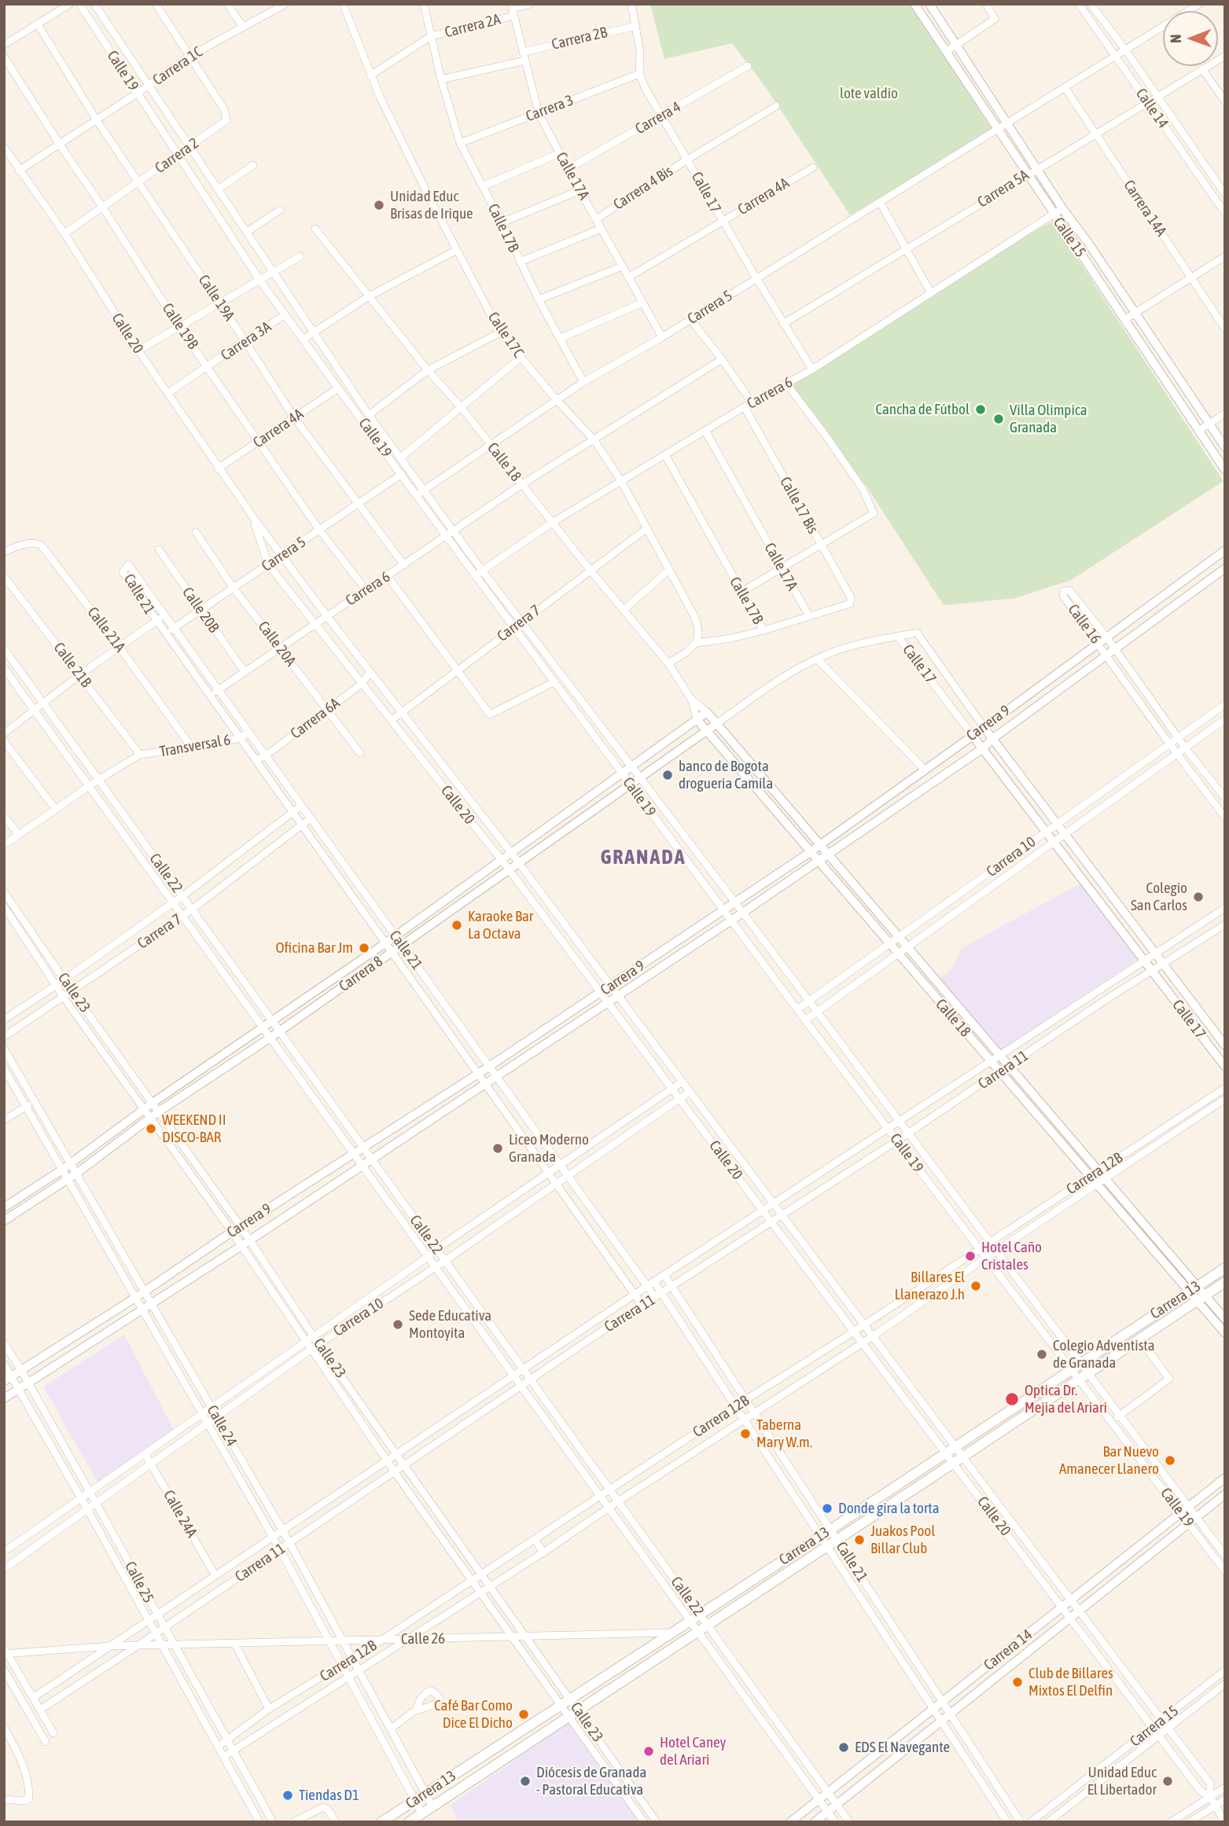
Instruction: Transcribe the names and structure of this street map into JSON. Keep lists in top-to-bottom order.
{
  "streets": {
    "main road": ["Carrera 13"],
    "street": [
      "Carrera 2A",
      "Carrera 2B",
      "Carrera 1C",
      "Calle 19",
      "Carrera 3",
      "Calle 14",
      "Carrera 4",
      "Carrera 2",
      "Calle 17A",
      "Carrera 4 Bis",
      "Carrera 5A",
      "Calle 17",
      "Carrera 4A",
      "Carrera 14A",
      "Calle 17B",
      "Calle 15",
      "Calle 19A",
      "Carrera 5",
      "Calle 19B",
      "Calle 20",
      "Calle 17C",
      "Carrera 3A",
      "Carrera 6",
      "Calle 18",
      "Calle 17 Bis",
      "Calle 21",
      "Calle 20B",
      "Carrera 7",
      "Calle 16",
      "Calle 21A",
      "Calle 20A",
      "Calle 21B",
      "Carrera 6A",
      "Carrera 9",
      "Transversal 6",
      "Carrera 10",
      "Calle 22",
      "Carrera 8",
      "Calle 23",
      "Carrera 11",
      "Carrera 12B",
      "Calle 24",
      "Calle 24A",
      "Calle 25",
      "Calle 26",
      "Carrera 14",
      "Carrera 15"
    ]
  },
  "crossings": [
    ["Carrera 2A", "Calle 17A"],
    ["Carrera 2A", "Calle 17B"],
    ["Carrera 2A", "Calle 17C"],
    ["Carrera 2B", "Calle 17A"],
    ["Carrera 2B", "Calle 17"],
    ["Carrera 1C", "Calle 19"],
    ["Carrera 1C", "Carrera 2"],
    ["Carrera 1C", "Calle 19A"],
    ["Carrera 1C", "Calle 19B"],
    ["Carrera 1C", "Calle 20"],
    ["Calle 19", "Carrera 2"],
    ["Calle 19", "Carrera 4A"],
    ["Calle 19", "Carrera 5"],
    ["Calle 19", "Carrera 3A"],
    ["Calle 19", "Carrera 6"],
    ["Calle 19", "Carrera 7"],
    ["Calle 19", "Carrera 9"],
    ["Calle 19", "Carrera 10"],
    ["Calle 19", "Carrera 8"],
    ["Calle 19", "Carrera 11"],
    ["Calle 19", "Carrera 12B"],
    ["Calle 19", "Carrera 13"],
    ["Calle 19", "Carrera 14"],
    ["Carrera 3", "Calle 17A"],
    ["Carrera 3", "Calle 17"],
    ["Carrera 3", "Calle 17B"],
    ["Calle 14", "Carrera 5A"],
    ["Calle 14", "Carrera 5"],
    ["Carrera 4", "Calle 17A"],
    ["Carrera 4", "Calle 17"],
    ["Carrera 2", "Calle 19A"],
    ["Carrera 2", "Calle 19B"],
    ["Carrera 2", "Calle 20"],
    ["Calle 17A", "Carrera 4 Bis"],
    ["Calle 17A", "Carrera 4A"],
    ["Calle 17A", "Carrera 5"],
    ["Calle 17A", "Carrera 6"],
    ["Calle 17A", "Calle 17 Bis"],
    ["Carrera 4 Bis", "Calle 17"],
    ["Carrera 5A", "Calle 17"],
    ["Carrera 5A", "Carrera 14A"],
    ["Carrera 5A", "Calle 15"],
    ["Calle 17", "Carrera 4A"],
    ["Calle 17", "Carrera 5"],
    ["Calle 17", "Carrera 6"],
    ["Calle 17", "Carrera 9"],
    ["Calle 17", "Carrera 10"],
    ["Calle 17", "Carrera 11"],
    ["Carrera 4A", "Calle 19A"],
    ["Carrera 4A", "Calle 19B"],
    ["Carrera 4A", "Calle 20"],
    ["Carrera 14A", "Carrera 5"],
    ["Calle 17B", "Carrera 5"],
    ["Calle 17B", "Carrera 6"],
    ["Calle 15", "Carrera 5"],
    ["Calle 15", "Carrera 6"],
    ["Calle 19A", "Carrera 5"],
    ["Calle 19A", "Carrera 3A"],
    ["Calle 19A", "Carrera 6"],
    ["Carrera 5", "Calle 19B"],
    ["Carrera 5", "Calle 20"],
    ["Carrera 5", "Calle 17C"],
    ["Carrera 5", "Calle 18"],
    ["Carrera 5", "Calle 21"],
    ["Carrera 5", "Calle 20B"],
    ["Carrera 5", "Calle 20A"],
    ["Calle 19B", "Carrera 3A"],
    ["Calle 19B", "Carrera 6"],
    ["Calle 20", "Carrera 3A"],
    ["Calle 20", "Carrera 6"],
    ["Calle 20", "Carrera 7"],
    ["Calle 20", "Carrera 6A"],
    ["Calle 20", "Carrera 9"],
    ["Calle 20", "Carrera 10"],
    ["Calle 20", "Carrera 8"],
    ["Calle 20", "Carrera 11"],
    ["Calle 20", "Carrera 12B"],
    ["Calle 20", "Carrera 13"],
    ["Calle 20", "Carrera 14"],
    ["Calle 20", "Carrera 15"],
    ["Calle 17C", "Carrera 6"],
    ["Calle 17C", "Carrera 7"],
    ["Carrera 6", "Calle 18"],
    ["Carrera 6", "Calle 17 Bis"],
    ["Carrera 6", "Calle 21"],
    ["Carrera 6", "Calle 20B"],
    ["Carrera 6", "Calle 20A"],
    ["Calle 18", "Carrera 7"],
    ["Calle 18", "Carrera 9"],
    ["Calle 18", "Carrera 10"],
    ["Calle 18", "Carrera 8"],
    ["Calle 18", "Carrera 11"],
    ["Calle 18", "Carrera 12B"],
    ["Calle 18", "Carrera 13"],
    ["Calle 21", "Carrera 7"],
    ["Calle 21", "Carrera 6A"],
    ["Calle 21", "Carrera 9"],
    ["Calle 21", "Transversal 6"],
    ["Calle 21", "Carrera 10"],
    ["Calle 21", "Carrera 8"],
    ["Calle 21", "Carrera 11"],
    ["Calle 21", "Carrera 12B"],
    ["Calle 21", "Carrera 13"],
    ["Calle 21", "Carrera 14"],
    ["Carrera 7", "Calle 22"],
    ["Carrera 7", "Calle 23"],
    ["Calle 16", "Carrera 9"],
    ["Calle 16", "Carrera 10"],
    ["Calle 21A", "Transversal 6"],
    ["Calle 20A", "Carrera 6A"],
    ["Calle 21B", "Transversal 6"],
    ["Carrera 9", "Calle 22"],
    ["Carrera 9", "Calle 23"],
    ["Carrera 9", "Calle 24"],
    ["Carrera 9", "Calle 25"],
    ["Carrera 10", "Calle 22"],
    ["Carrera 10", "Calle 23"],
    ["Carrera 10", "Calle 24"],
    ["Carrera 10", "Calle 24A"],
    ["Carrera 10", "Calle 25"],
    ["Calle 22", "Carrera 8"],
    ["Calle 22", "Carrera 11"],
    ["Calle 22", "Carrera 12B"],
    ["Calle 22", "Carrera 13"],
    ["Calle 22", "Carrera 14"],
    ["Carrera 8", "Calle 23"],
    ["Carrera 8", "Calle 24"],
    ["Calle 23", "Carrera 11"],
    ["Calle 23", "Carrera 12B"],
    ["Calle 23", "Carrera 13"],
    ["Calle 23", "Calle 26"],
    ["Carrera 11", "Calle 24"],
    ["Carrera 11", "Calle 24A"],
    ["Carrera 11", "Calle 25"],
    ["Carrera 11", "Calle 26"],
    ["Carrera 12B", "Calle 24"],
    ["Carrera 12B", "Calle 25"],
    ["Carrera 12B", "Calle 26"],
    ["Carrera 13", "Calle 24"],
    ["Carrera 13", "Calle 26"],
    ["Calle 24", "Calle 26"],
    ["Calle 25", "Calle 26"]
  ],
  "districts": ["GRANADA"],
  "parks": ["lote valdio"],
  "places": [
    "Unidad Educ Brisas de Irique",
    "Cancha de Fútbol",
    "Villa Olimpica Granada",
    "banco de Bogota drogueria Camila",
    "Colegio San Carlos",
    "Karaoke Bar La Octava",
    "Oficina Bar Jm",
    "WEEKEND II DISCO-BAR",
    "Liceo Moderno Granada",
    "Hotel Caño Cristales",
    "Billares El Llanerazo J.h",
    "Sede Educativa Montoyita",
    "Colegio Adventista de Granada",
    "Optica Dr. Mejia del Ariari",
    "Taberna Mary W.m.",
    "Bar Nuevo Amanecer Llanero",
    "Donde gira la torta",
    "Juakos Pool Billar Club",
    "Club de Billares Mixtos El Delfin",
    "Café Bar Como Dice El Dicho",
    "EDS El Navegante",
    "Hotel Caney del Ariari",
    "Diócesis de Granada - Pastoral Educativa",
    "Unidad Educ El Libertador",
    "Tiendas D1"
  ],
  "north": "left"
}
